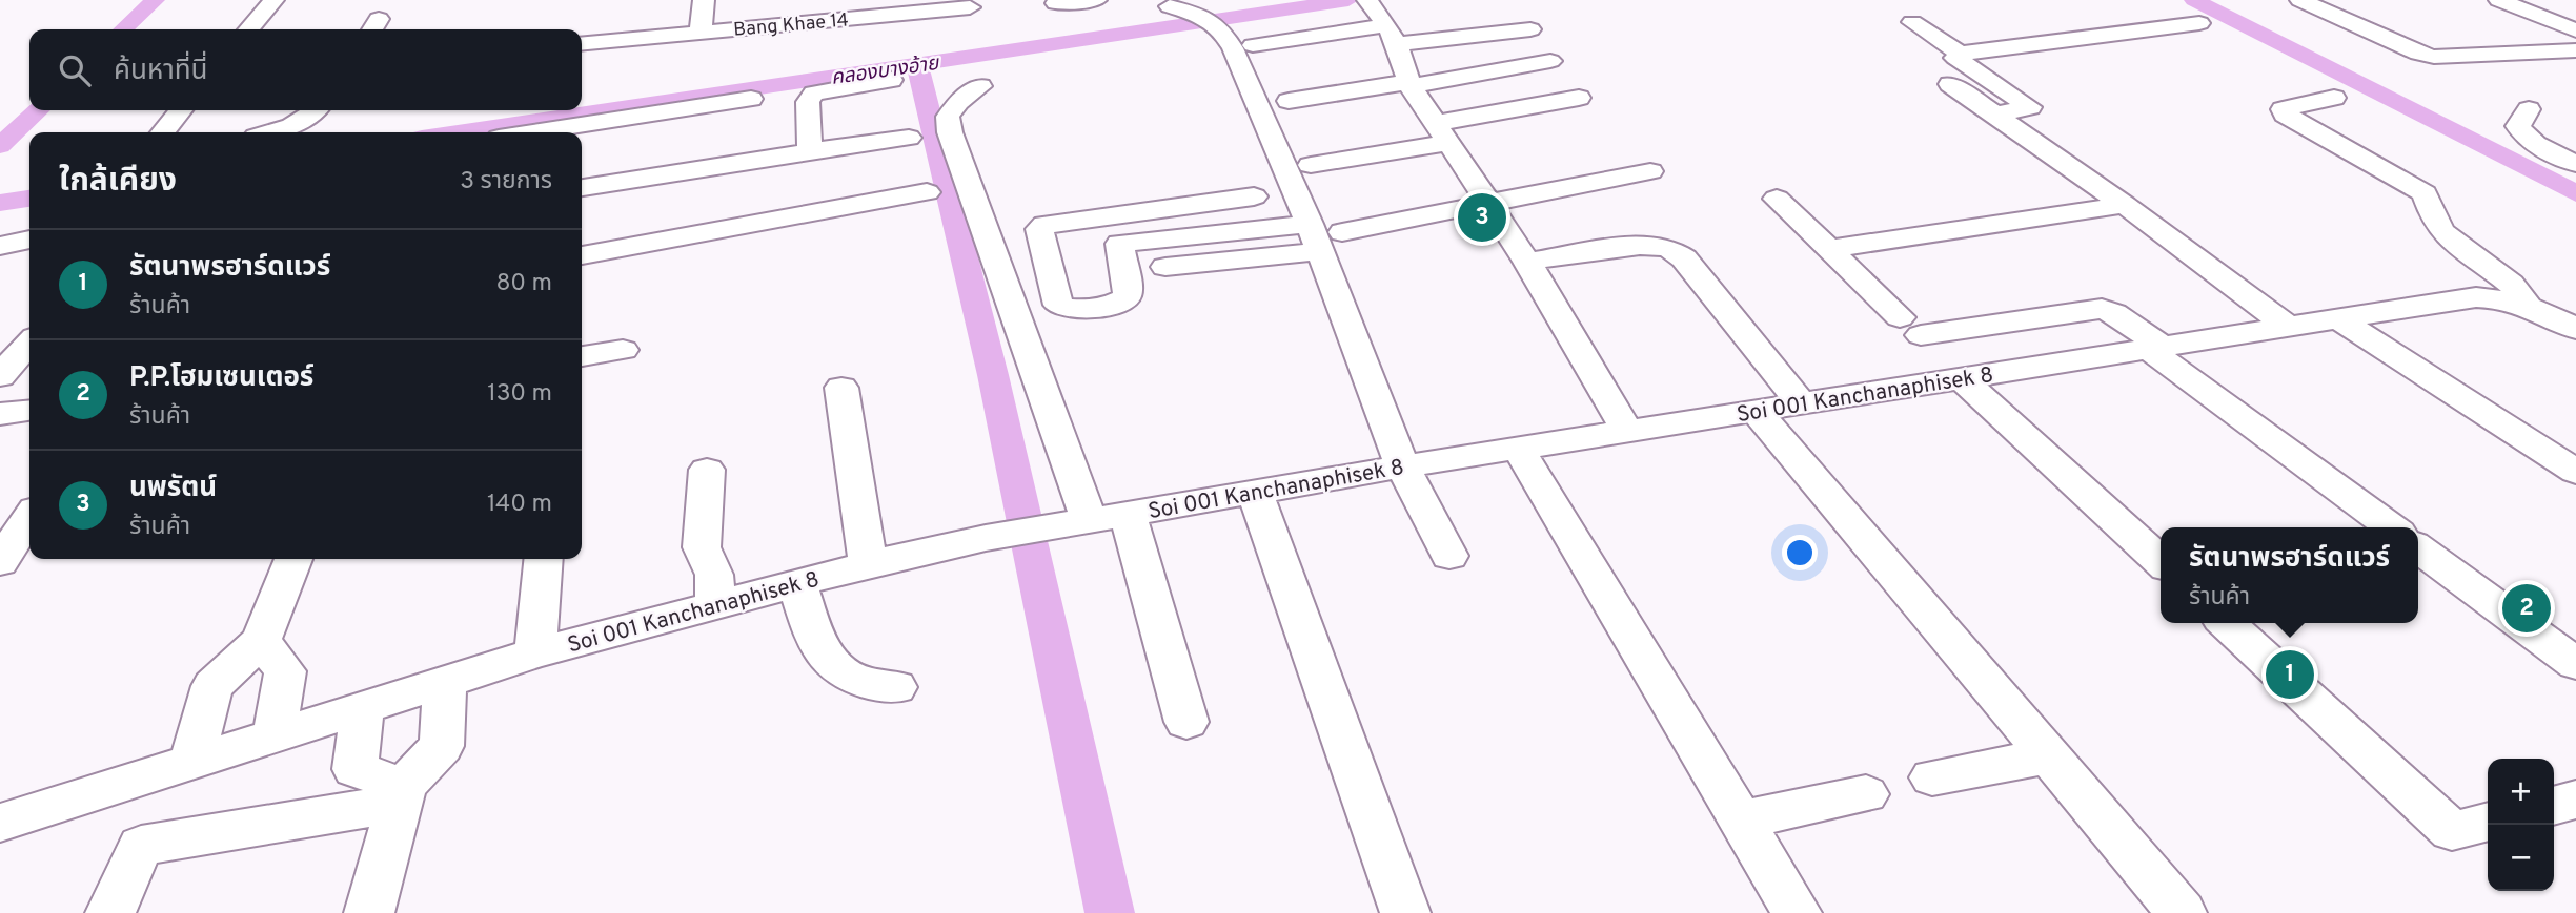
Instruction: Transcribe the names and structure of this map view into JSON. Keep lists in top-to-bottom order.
{
  "streets": {
    "street": ["Bang Khae 14", "Soi 001 Kanchanaphisek 8"]
  },
  "water": ["คลองบางอ้าย"],
  "page": {
    "search": "ค้นหาที่นี่",
    "heading": ["ใกล้เคียง", "3 รายการ"],
    "pins": ["3", "2", "1"],
    "list": [
      {
        "mark": "1",
        "name": "รัตนาพรฮาร์ดแวร์",
        "note": "ร้านค้า",
        "value": "80 m"
      },
      {
        "mark": "2",
        "name": "P.P.โฮมเซนเตอร์",
        "note": "ร้านค้า",
        "value": "130 m"
      },
      {
        "mark": "3",
        "name": "นพรัตน์",
        "note": "ร้านค้า",
        "value": "140 m"
      }
    ],
    "popup": ["รัตนาพรฮาร์ดแวร์", "ร้านค้า"],
    "map_buttons": ["+", "−"]
  }
}
